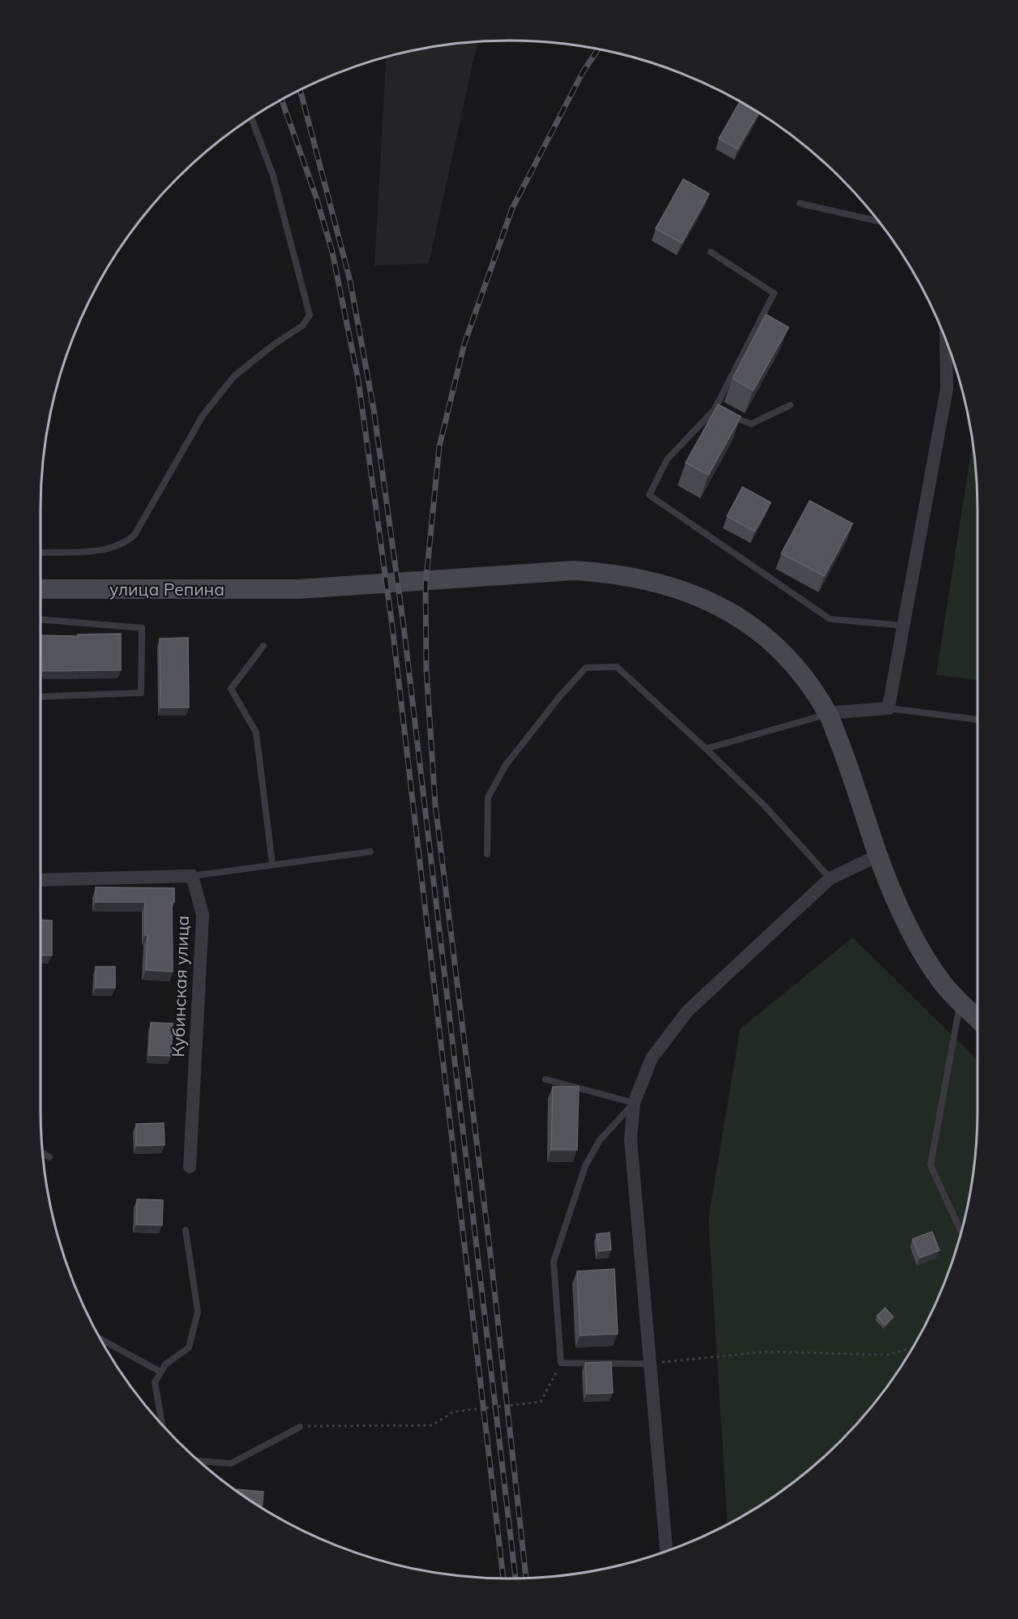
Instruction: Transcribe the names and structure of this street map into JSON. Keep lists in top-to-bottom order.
{
  "streets": {
    "main road": ["улица Репина"],
    "street": ["Кубинская улица"]
  }
}
